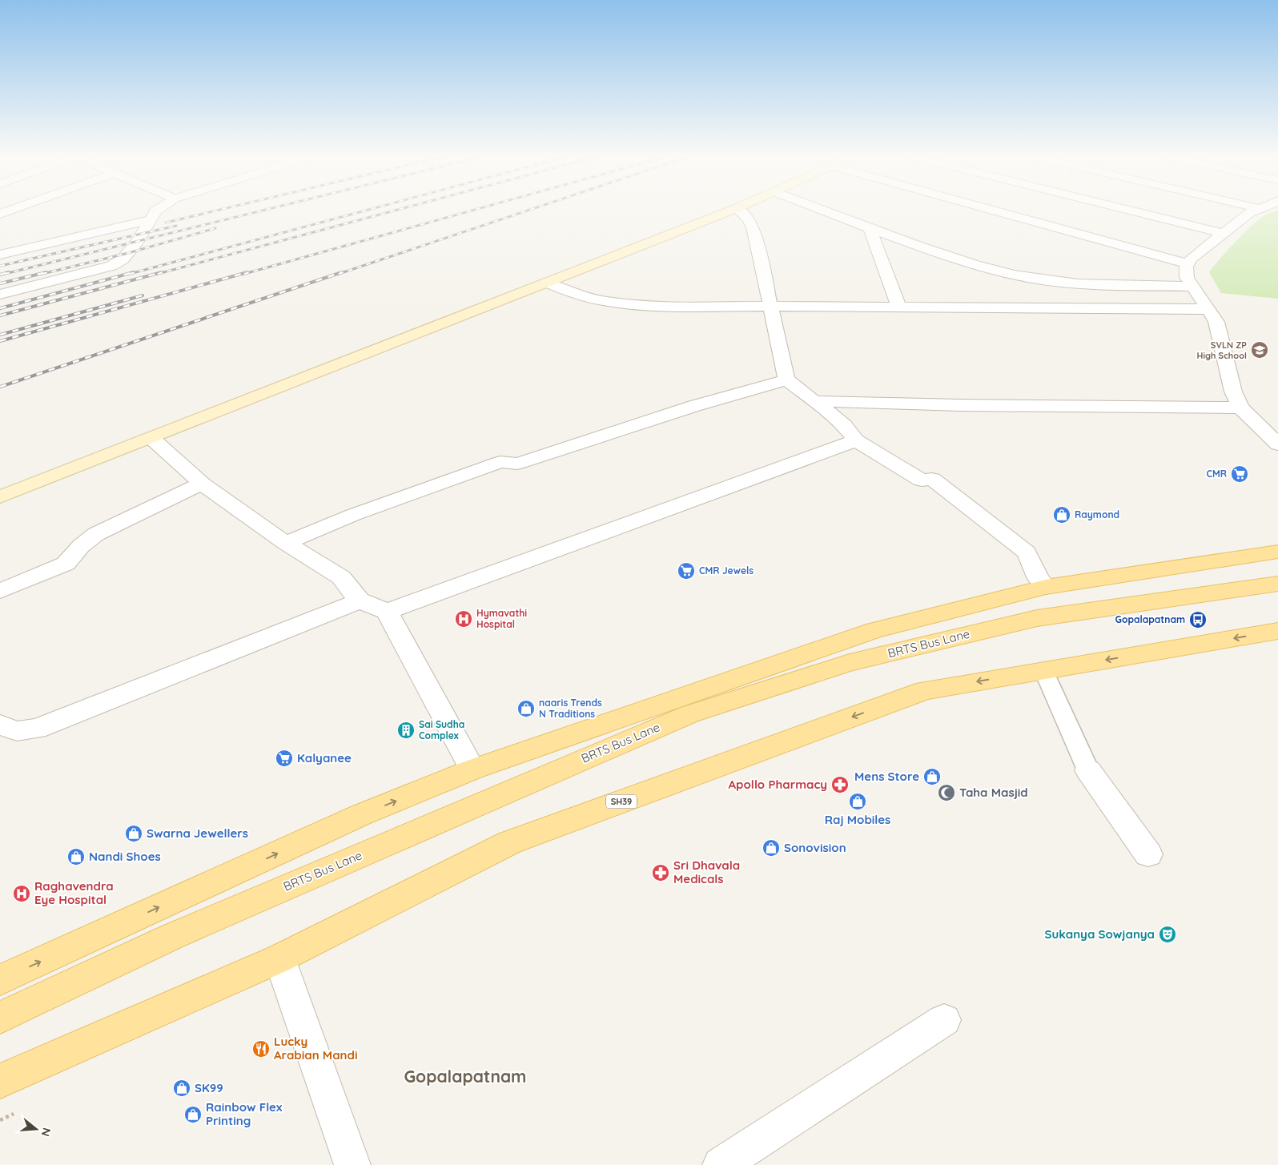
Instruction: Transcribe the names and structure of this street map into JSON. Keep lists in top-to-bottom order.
{
  "streets": {
    "main road": ["BRTS Bus Lane", "SH39"]
  },
  "districts": ["Gopalapatnam"],
  "places": {
    "school or university": ["SVLN ZP High School"],
    "supermarket": ["CMR", "CMR Jewels", "Kalyanee"],
    "shop": [
      "Raymond",
      "naaris Trends N Traditions",
      "Mens Store",
      "Raj Mobiles",
      "Swarna Jewellers",
      "Sonovision",
      "Nandi Shoes",
      "SK99",
      "Rainbow Flex Printing"
    ],
    "hospital": ["Hymavathi Hospital", "Raghavendra Eye Hospital"],
    "bus stop": ["Gopalapatnam"],
    "building": ["Sai Sudha Complex"],
    "pharmacy": ["Apollo Pharmacy", "Sri Dhavala Medicals"],
    "mosque": ["Taha Masjid"],
    "theatre": ["Sukanya Sowjanya"],
    "restaurant": ["Lucky Arabian Mandi"]
  },
  "north": "right"
}
